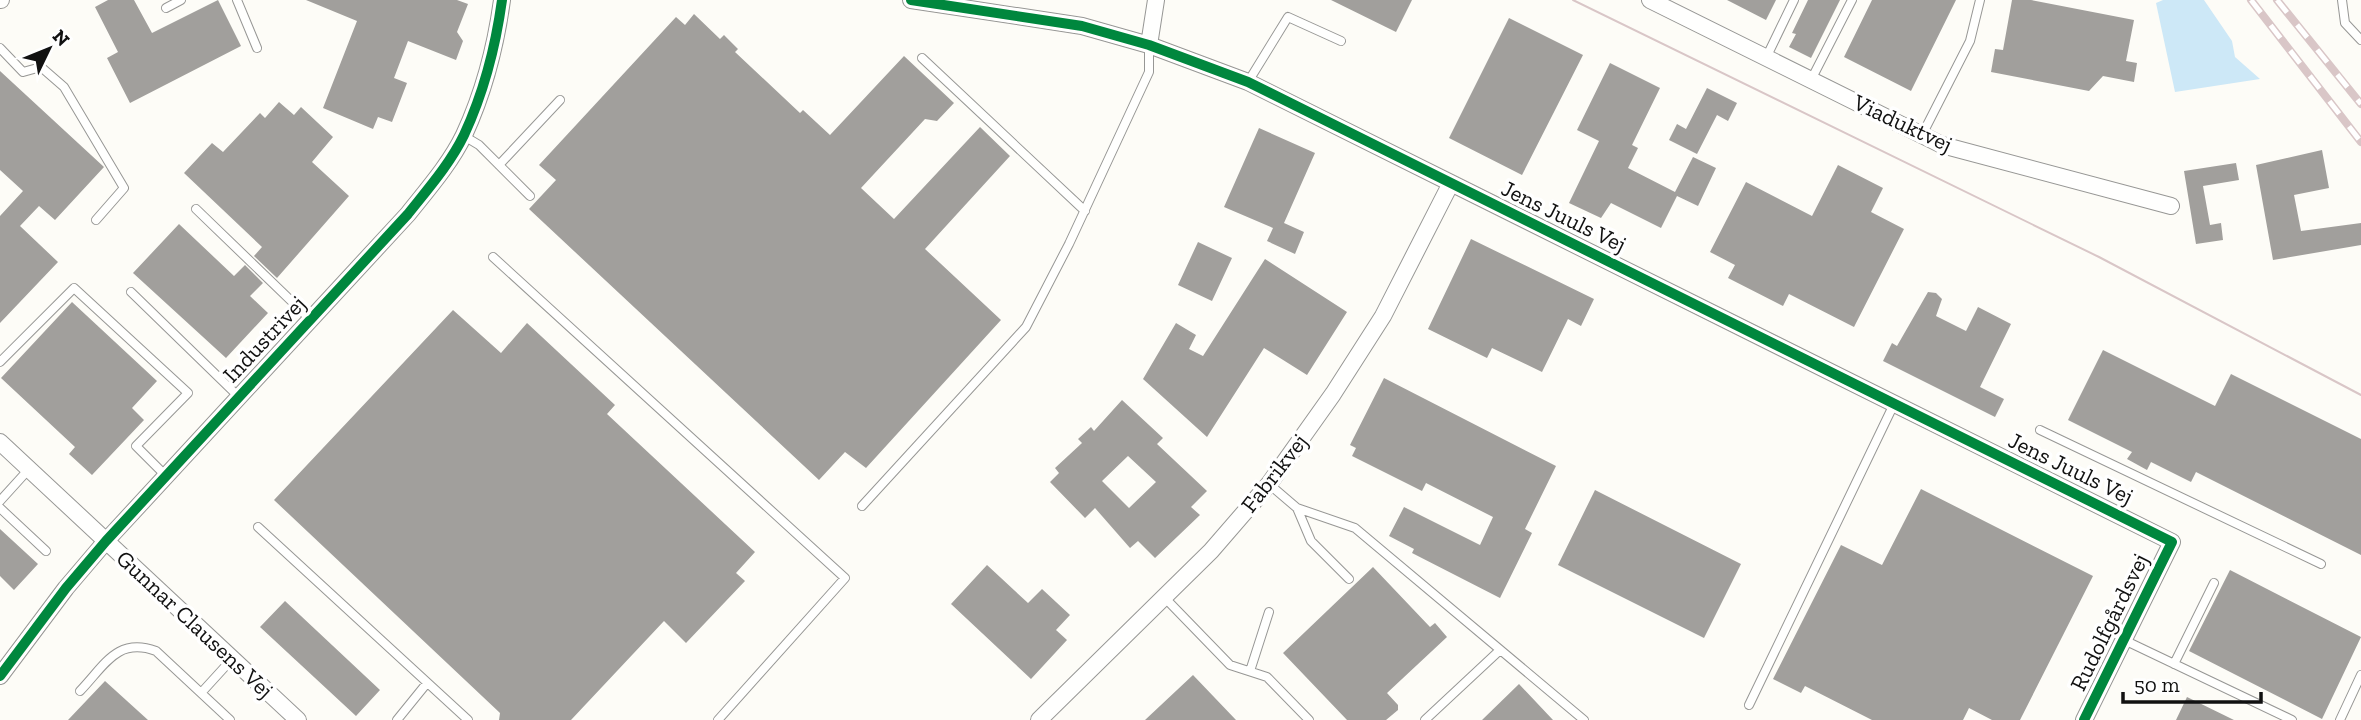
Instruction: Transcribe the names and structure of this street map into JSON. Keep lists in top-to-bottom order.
{
  "streets": {
    "street": [
      "Viaduktvej",
      "Jens Juuls Vej",
      "Industrivej",
      "Fabrikvej",
      "Rudolfgårdsvej",
      "Gunnar Clausens Vej"
    ]
  },
  "crossings": [
    ["Jens Juuls Vej", "Fabrikvej"],
    ["Jens Juuls Vej", "Rudolfgårdsvej"],
    ["Industrivej", "Gunnar Clausens Vej"]
  ],
  "scale_bar": "50 m",
  "north": "top right"
}
